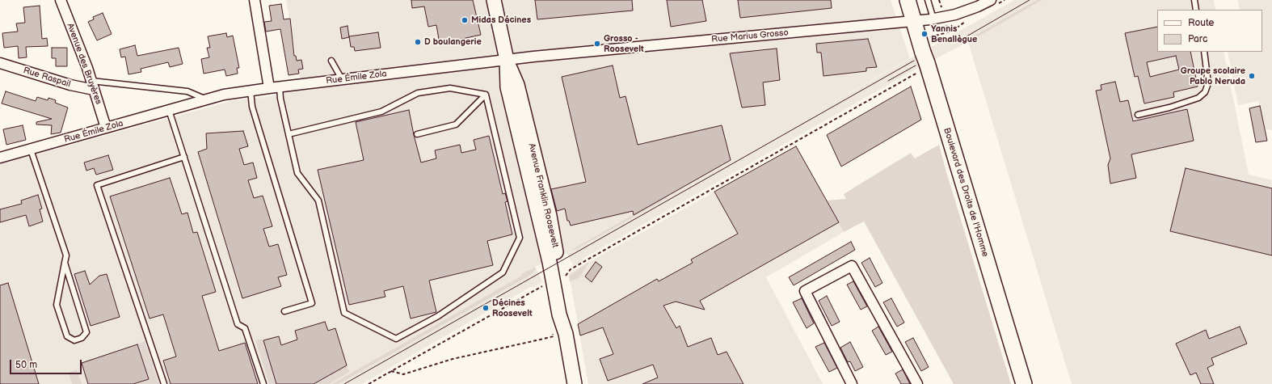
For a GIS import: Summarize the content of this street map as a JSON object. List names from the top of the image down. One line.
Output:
{"streets":{"main road":["Boulevard des Droits de l'Homme"],"street":["Rue Marius Grosso","Avenue des Bruyères","Rue Raspail","Rue Émile Zola","Avenue Franklin Roosevelt"]},"crossings":[["Rue Marius Grosso","Rue Émile Zola"],["Rue Marius Grosso","Boulevard des Droits de l'Homme"],["Rue Marius Grosso","Avenue Franklin Roosevelt"],["Avenue des Bruyères","Rue Raspail"],["Avenue des Bruyères","Rue Émile Zola"],["Rue Émile Zola","Avenue Franklin Roosevelt"]],"places":["Midas Décines","Yannis Benallègue","D boulangerie","Grosso - Roosevelt","Groupe scolaire Pablo Neruda","Décines Roosevelt"],"legend":["Route","Parc"],"scale_bar":"50 m"}
